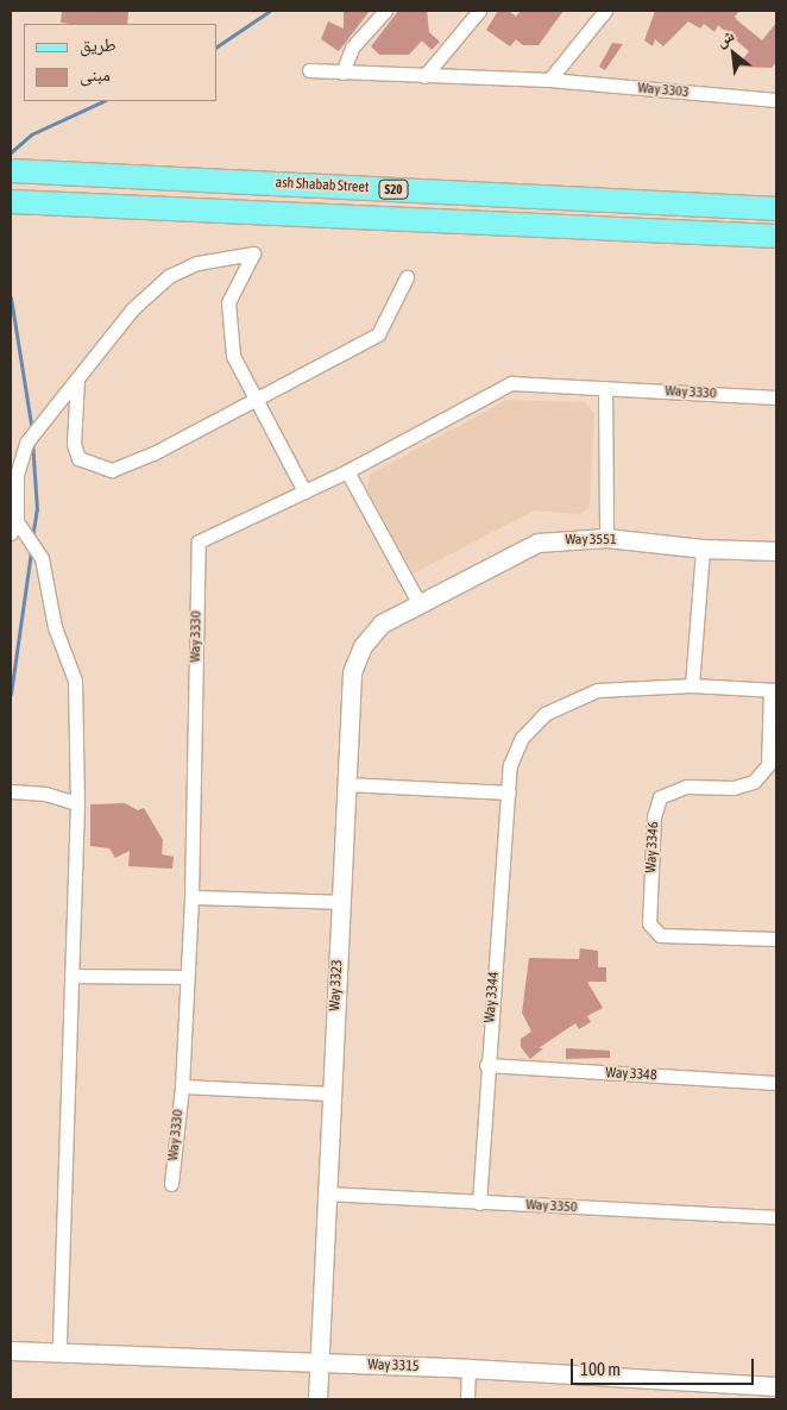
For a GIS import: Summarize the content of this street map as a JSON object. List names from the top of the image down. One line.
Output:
{"streets":{"main road":["ash Shabab Street","S20"],"street":["Way 3303","Way 3330","Way 3551","Way 3346","Way 3323","Way 3344","Way 3348","Way 3350","Way 3315"]},"crossings":[["Way 3551","Way 3323"],["Way 3346","Way 3344"],["Way 3323","Way 3350"],["Way 3323","Way 3315"],["Way 3344","Way 3348"],["Way 3344","Way 3350"]],"legend":["طريق","مبنى"],"scale_bar":"100 m","north":"top left"}
